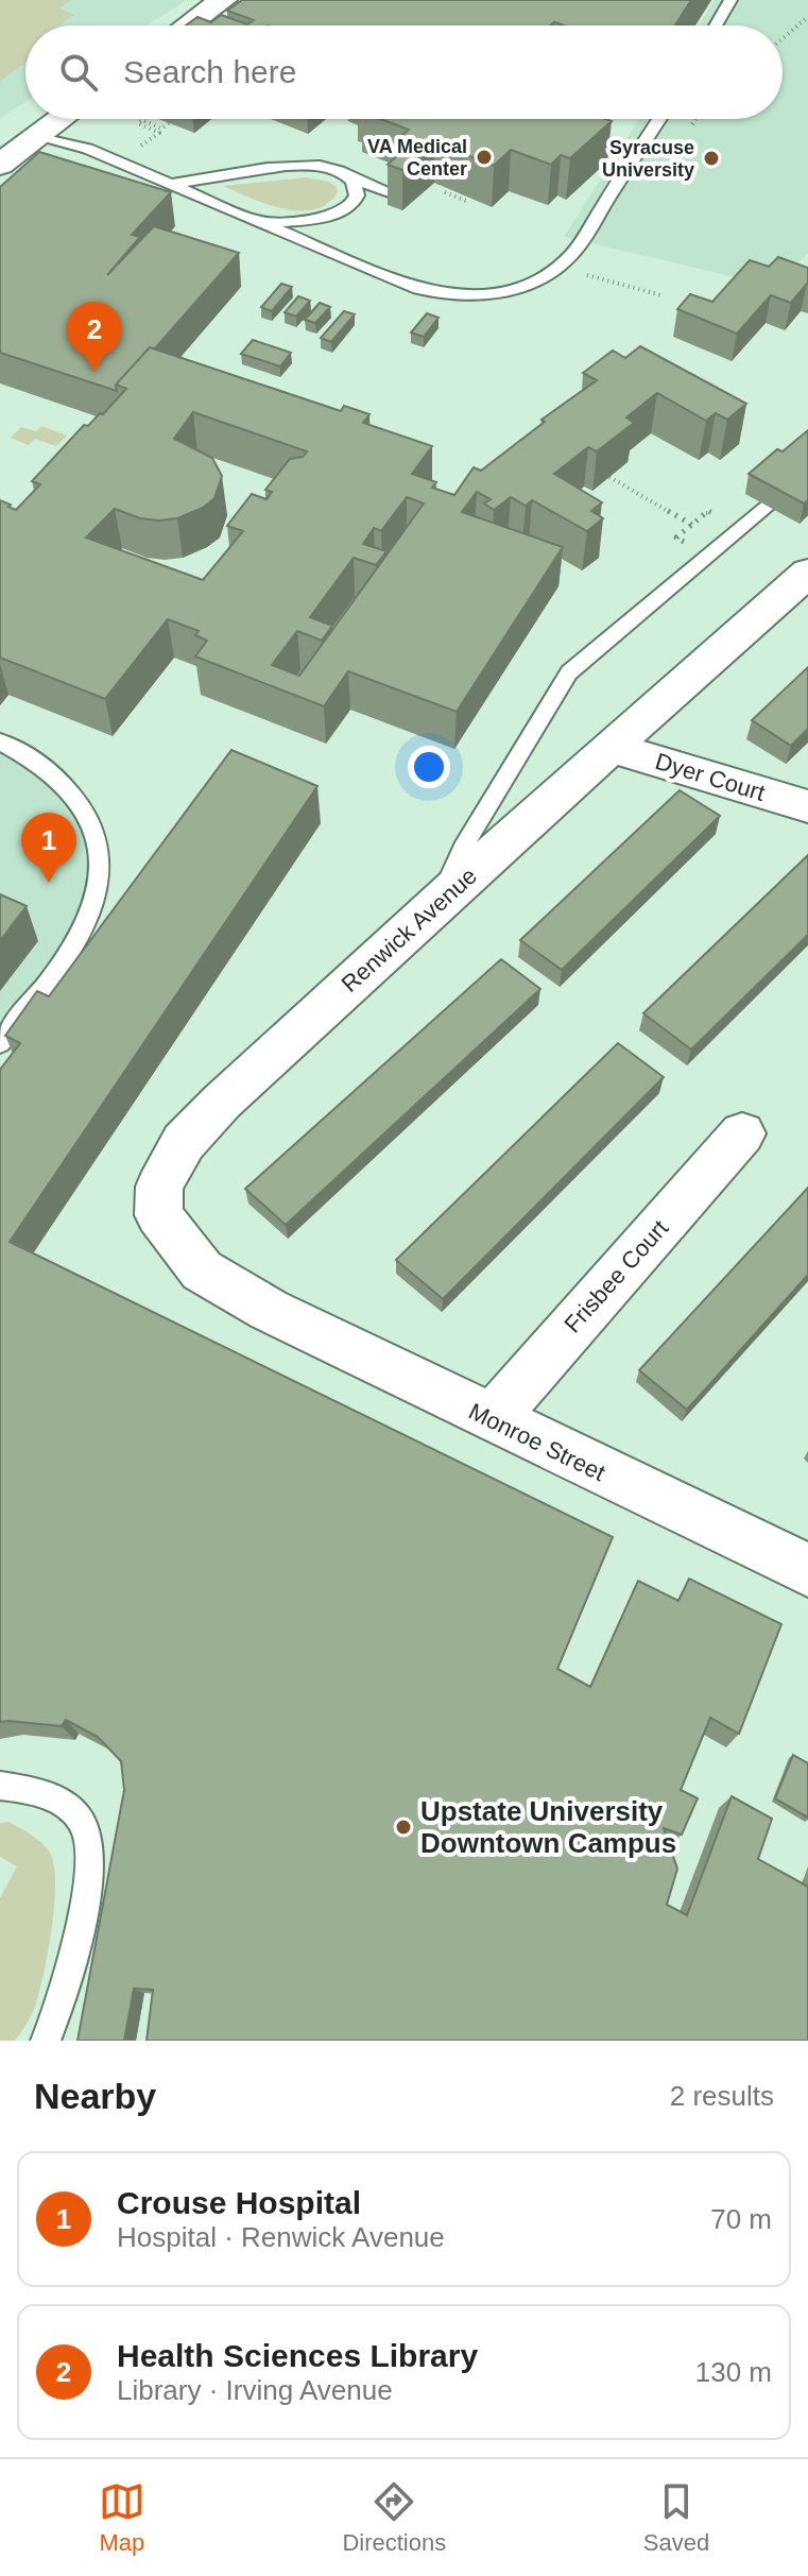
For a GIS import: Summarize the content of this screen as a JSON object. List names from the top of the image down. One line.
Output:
{"streets":{"street":["Dyer Court","Renwick Avenue","Frisbee Court","Monroe Street"]},"crossings":[["Dyer Court","Renwick Avenue"],["Renwick Avenue","Monroe Street"],["Frisbee Court","Monroe Street"]],"places":["VA Medical Center","Syracuse University","Upstate University Downtown Campus"],"page":{"search":"Search here","pins":["2","1"],"heading":["Nearby","2 results"],"list":[{"mark":"1","name":"Crouse Hospital","note":"Hospital · Renwick Avenue","value":"70 m"},{"mark":"2","name":"Health Sciences Library","note":"Library · Irving Avenue","value":"130 m"}],"nav":["Map","Directions","Saved"]}}
